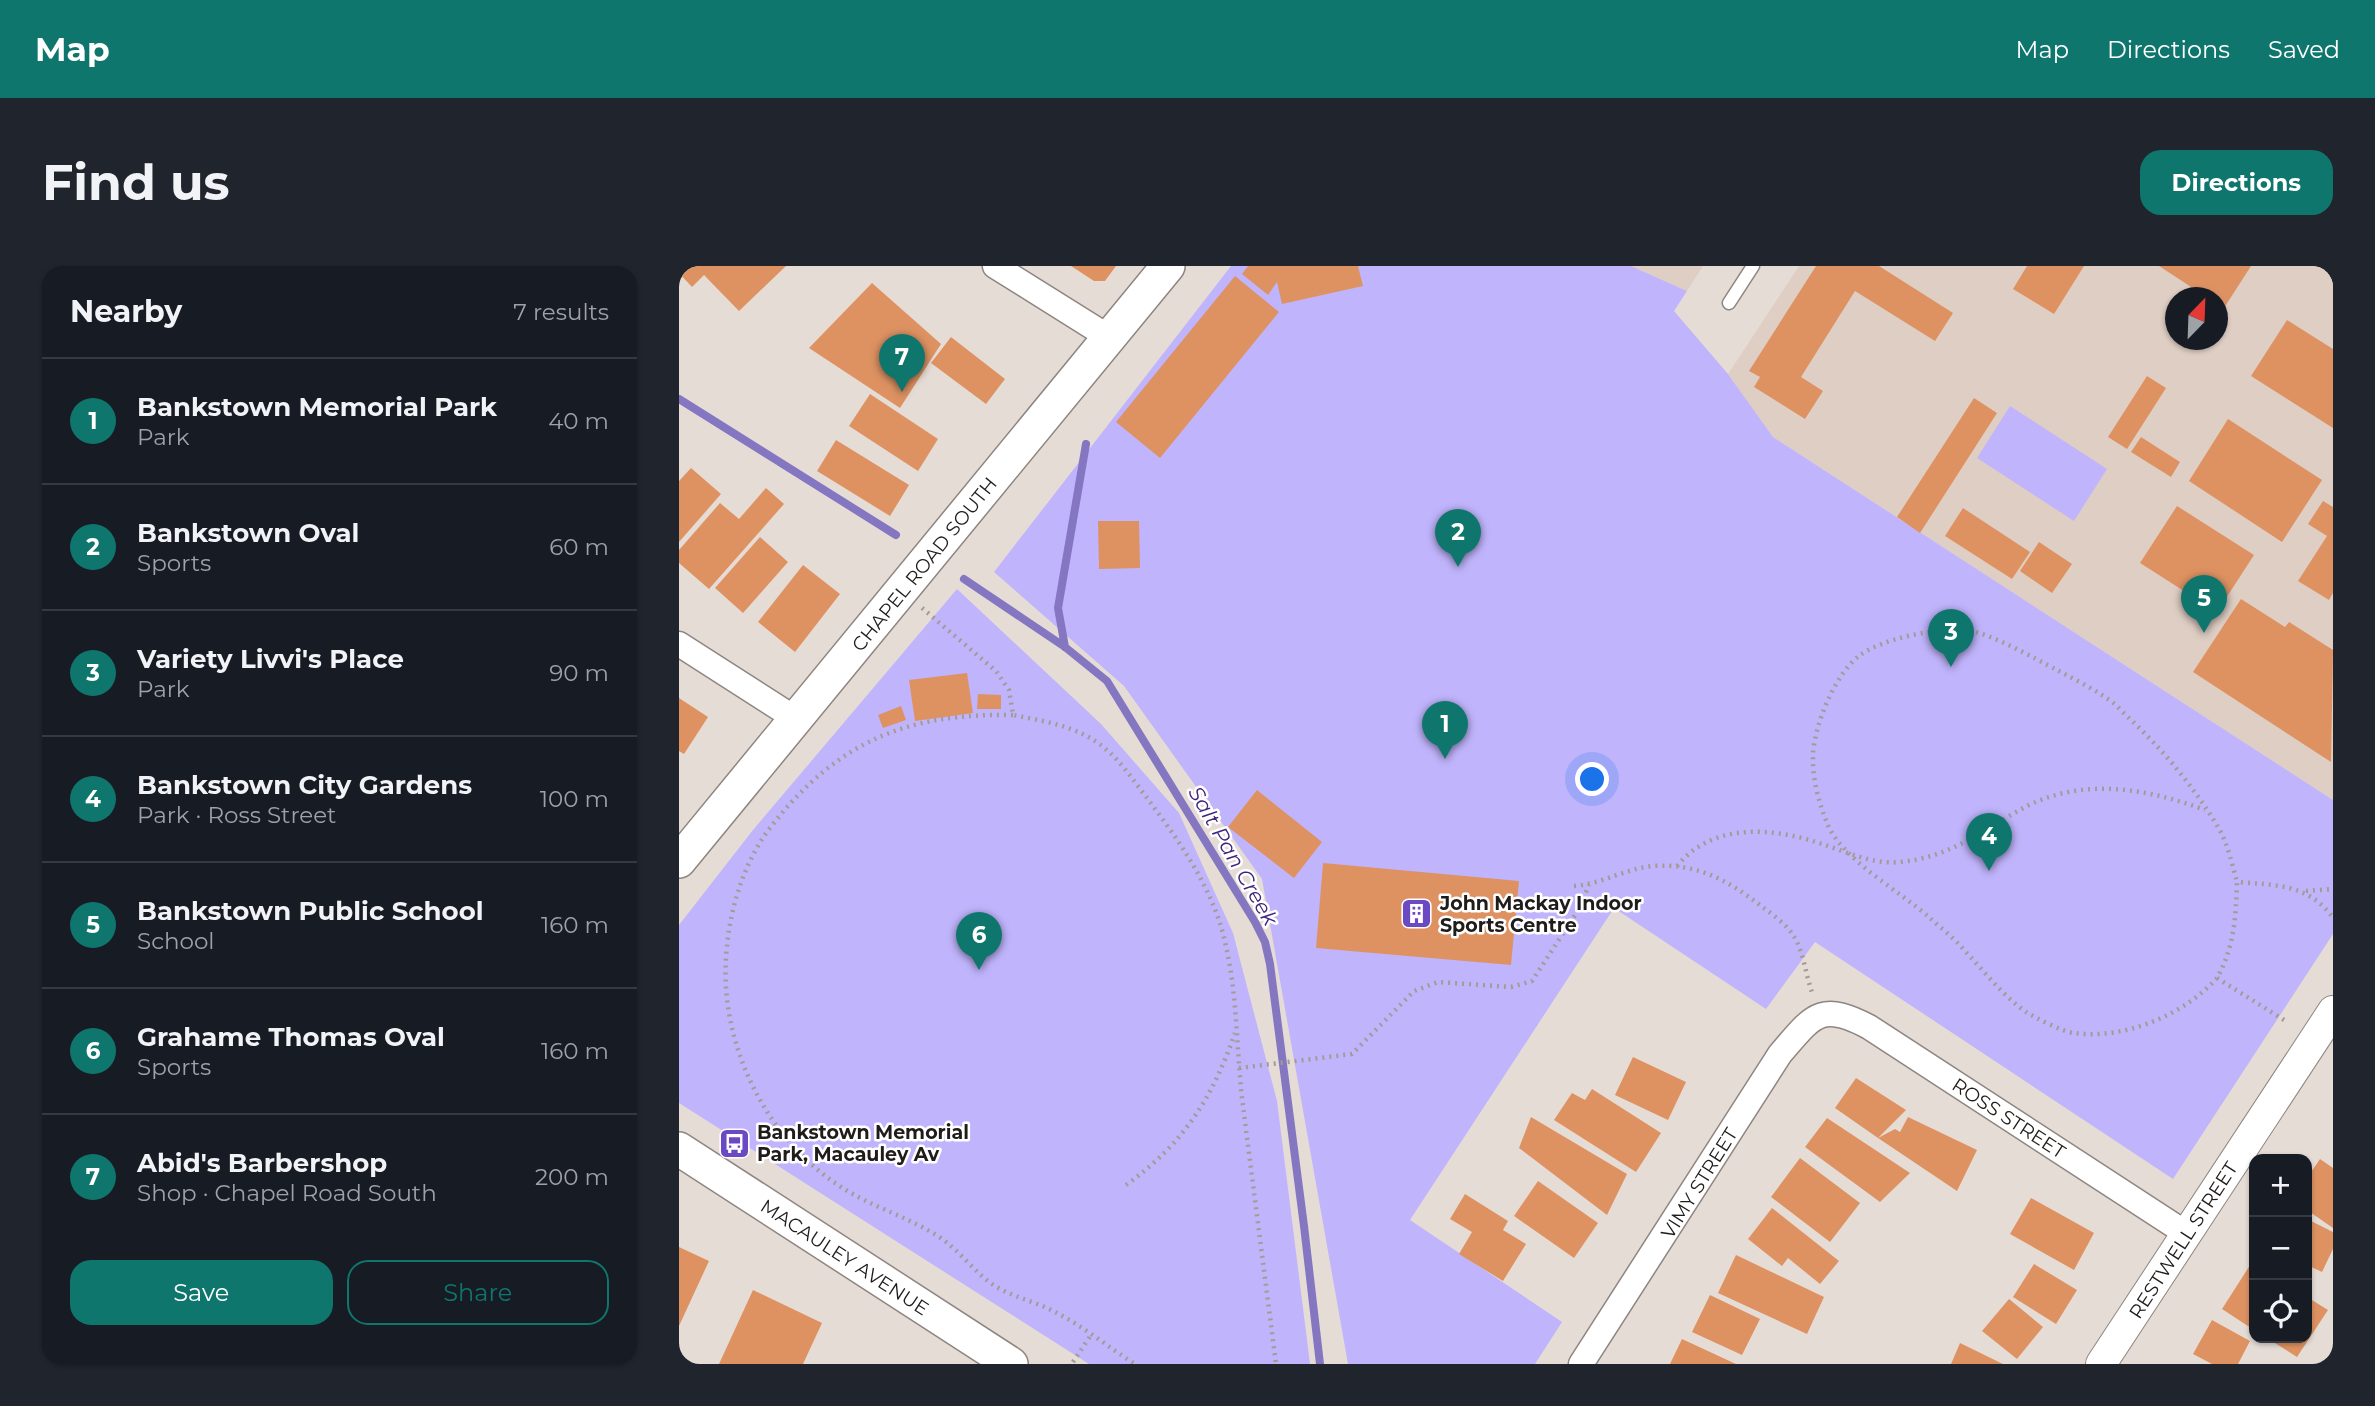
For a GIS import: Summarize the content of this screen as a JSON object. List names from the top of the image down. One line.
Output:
{"streets":{"main road":["CHAPEL ROAD SOUTH","MACAULEY AVENUE"],"street":["ROSS STREET","VIMY STREET","RESTWELL STREET"]},"crossings":[["ROSS STREET","VIMY STREET"],["ROSS STREET","RESTWELL STREET"]],"water":["Salt Pan Creek"],"places":{"building":["John Mackay Indoor Sports Centre"],"bus stop":["Bankstown Memorial Park, Macauley Av"]},"north":"top right","page":{"header":"Map","nav":["Map","Directions","Saved"],"buttons":["Directions",["Save","Share"]],"title":"Find us","heading":["Nearby","7 results"],"pins":["7","2","5","3","1","4","6"],"list":[{"mark":"1","name":"Bankstown Memorial Park","note":"Park","value":"40 m"},{"mark":"2","name":"Bankstown Oval","note":"Sports","value":"60 m"},{"mark":"3","name":"Variety Livvi's Place","note":"Park","value":"90 m"},{"mark":"4","name":"Bankstown City Gardens","note":"Park · Ross Street","value":"100 m"},{"mark":"5","name":"Bankstown Public School","note":"School","value":"160 m"},{"mark":"6","name":"Grahame Thomas Oval","note":"Sports","value":"160 m"},{"mark":"7","name":"Abid's Barbershop","note":"Shop · Chapel Road South","value":"200 m"}],"map_buttons":["+","−"]}}
